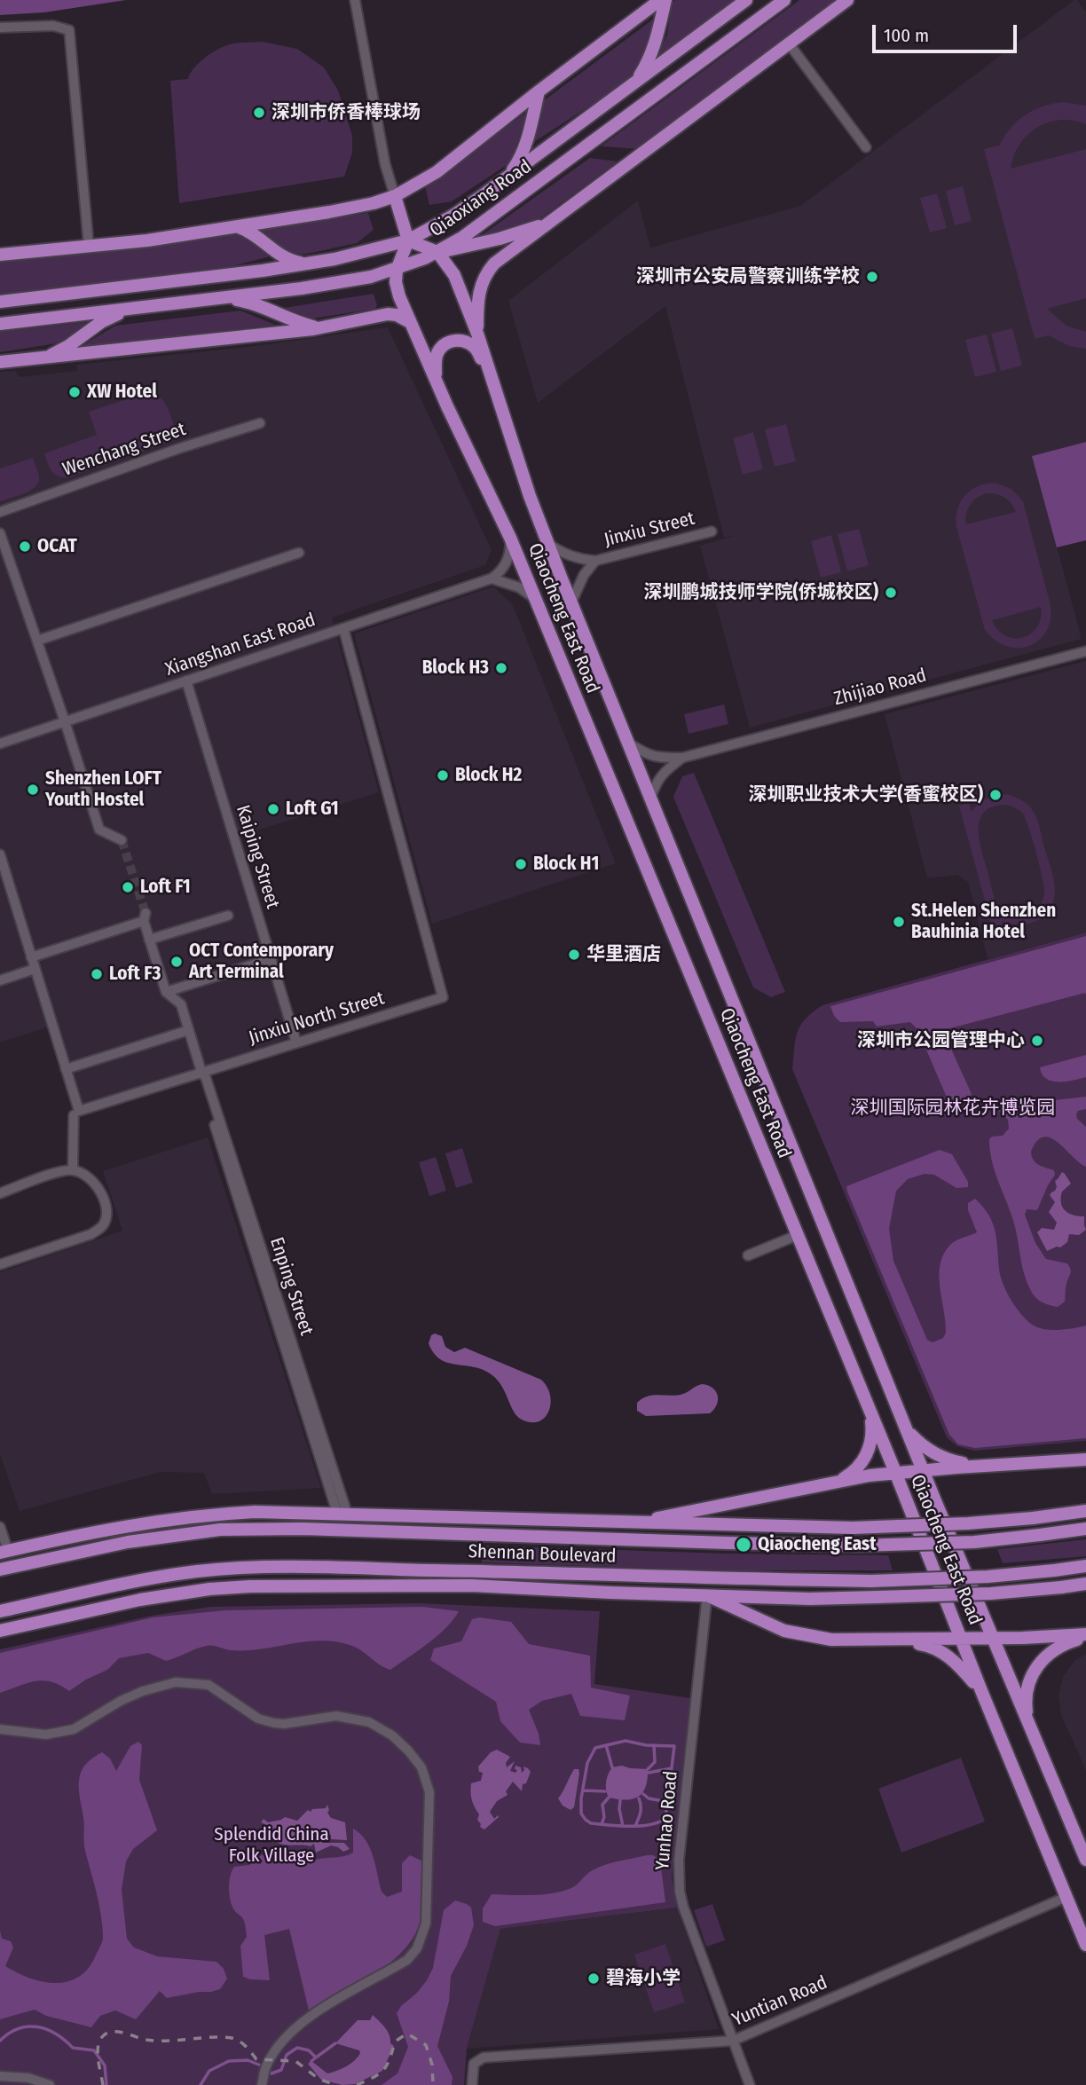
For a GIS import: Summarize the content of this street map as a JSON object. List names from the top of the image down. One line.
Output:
{"streets":{"main road":["Qiaoxiang Road","Qiaocheng East Road","Shennan Boulevard"],"street":["Wenchang Street","Jinxiu Street","Xiangshan East Road","Zhijiao Road","Kaiping Street","Jinxiu North Street","Enping Street","Yunhao Road","Yuntian Road"]},"crossings":[["Qiaoxiang Road","Qiaocheng East Road"],["Jinxiu Street","Qiaocheng East Road"],["Qiaocheng East Road","Zhijiao Road"],["Qiaocheng East Road","Yuntian Road"],["Xiangshan East Road","Kaiping Street"],["Xiangshan East Road","Jinxiu North Street"],["Kaiping Street","Jinxiu North Street"],["Jinxiu North Street","Enping Street"],["Yunhao Road","Yuntian Road"]],"parks":["深圳国际园林花卉博览园","Splendid China Folk Village"],"places":["深圳市侨香棒球场","深圳市公安局警察训练学校","XW Hotel","OCAT","深圳鹏城技师学院(侨城校区)","Block H3","Block H2","Shenzhen LOFT Youth Hostel","深圳职业技术大学(香蜜校区)","Loft G1","Block H1","Loft F1","St.Helen Shenzhen Bauhinia Hotel","华里酒店","OCT Contemporary Art Terminal","Loft F3","深圳市公园管理中心","Qiaocheng East","碧海小学"],"scale_bar":"100 m"}
